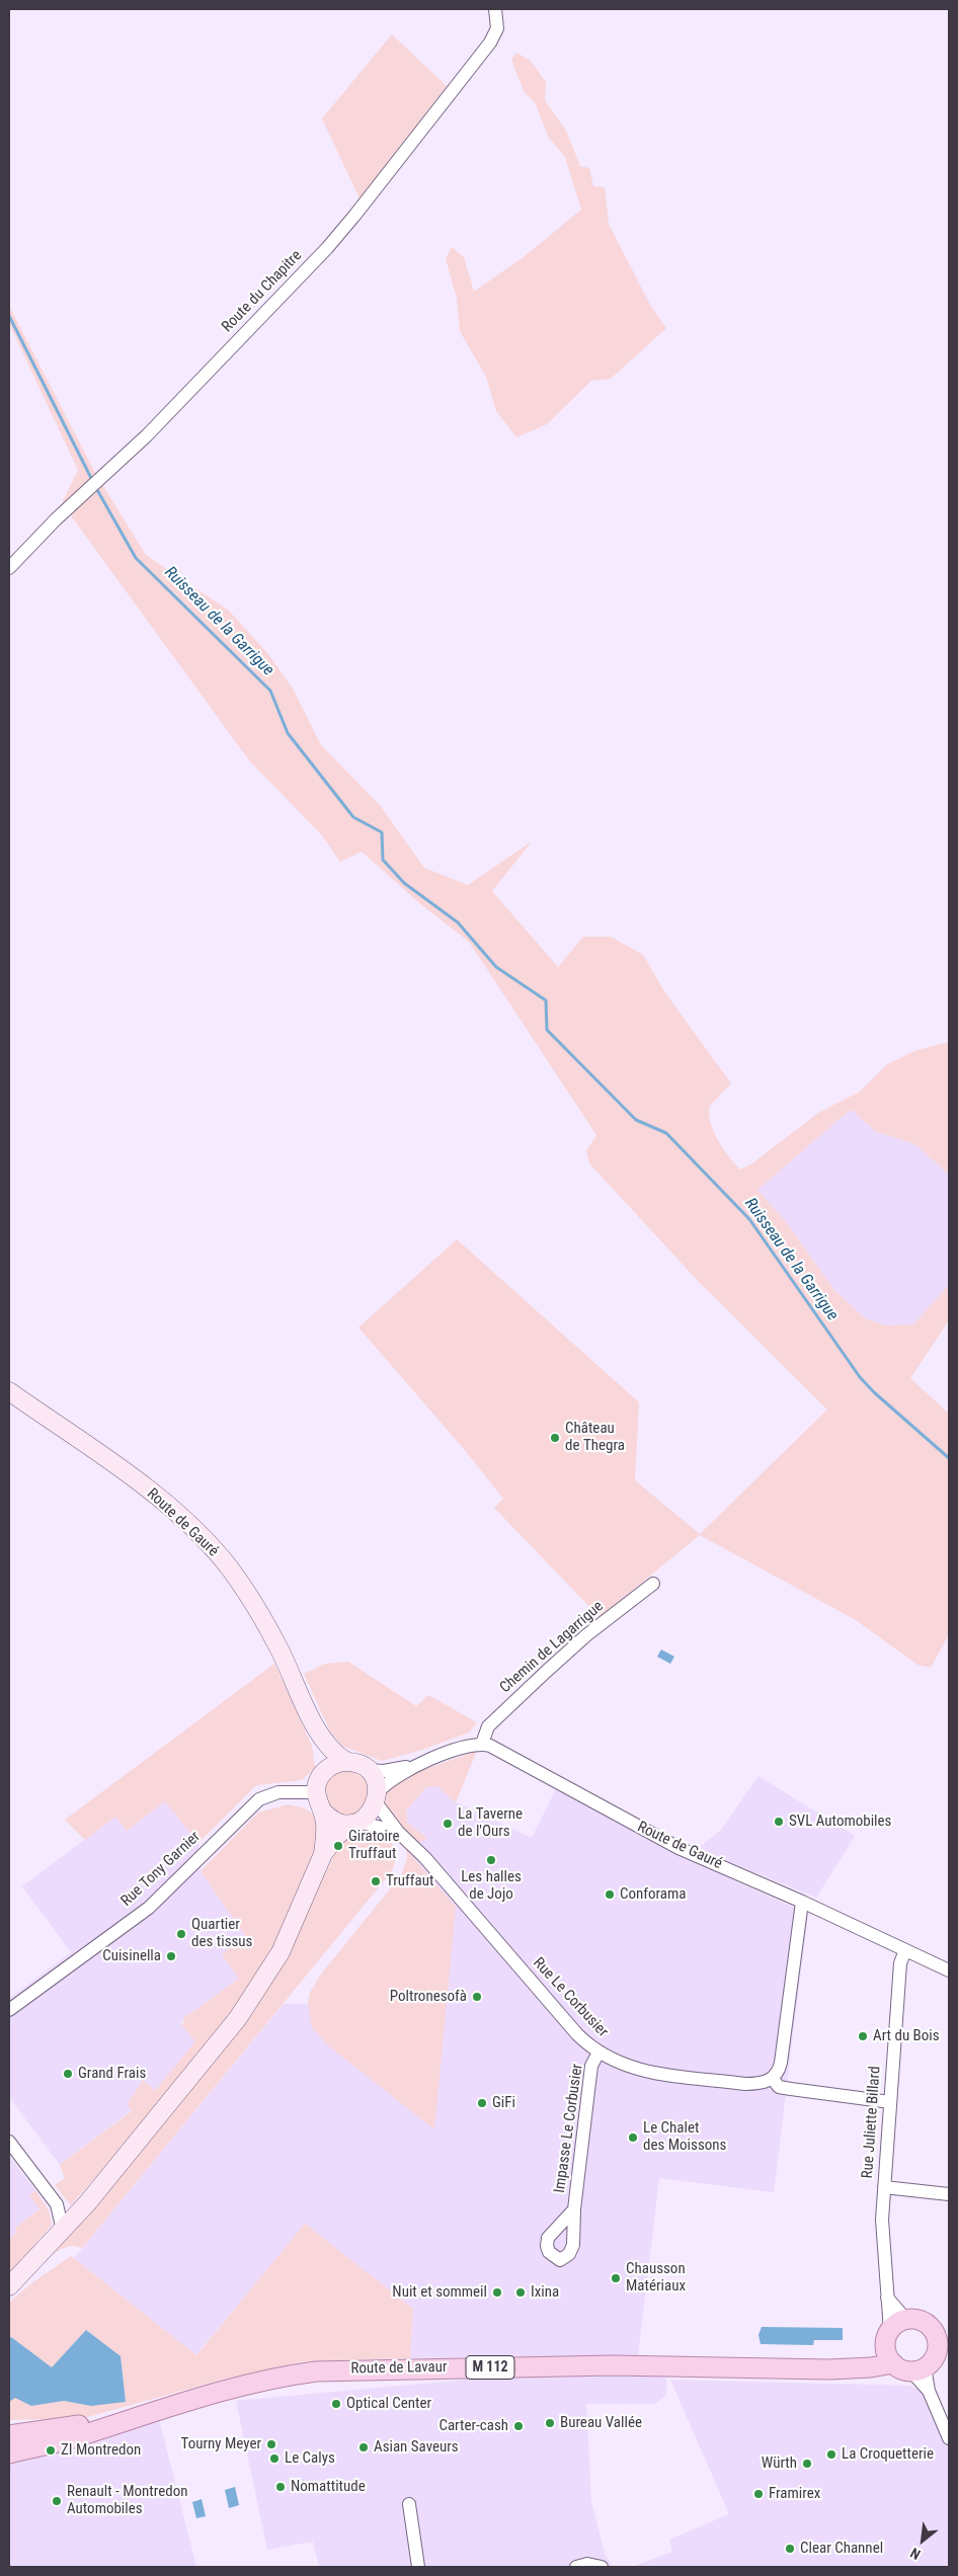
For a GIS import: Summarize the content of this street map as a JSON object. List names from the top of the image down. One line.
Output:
{"streets":{"main road":["M 112","Route de Lavaur"],"street":["Route du Chapitre","Route de Gauré","Chemin de Lagarrigue","Rue Tony Garnier","Rue Le Corbusier","Rue Juliette Billard","Impasse Le Corbusier"]},"crossings":[["Route de Gauré","Chemin de Lagarrigue"],["Route de Gauré","Rue Tony Garnier"],["Route de Gauré","Rue Le Corbusier"],["Route de Gauré","Rue Juliette Billard"],["Rue Tony Garnier","Rue Le Corbusier"],["Rue Le Corbusier","Impasse Le Corbusier"],["Rue Juliette Billard","Route de Lavaur"]],"water":["Ruisseau de la Garrigue"],"places":["Château de Thegra","SVL Automobiles","La Taverne de l'Ours","Giratoire Truffaut","Les halles de Jojo","Truffaut","Conforama","Quartier des tissus","Cuisinella","Poltronesofà","Art du Bois","Grand Frais","GiFi","Le Chalet des Moissons","Chausson Matériaux","Nuit et sommeil","Ixina","Optical Center","Bureau Vallée","Carter-cash","Tourny Meyer","Asian Saveurs","ZI Montredon","La Croquetterie","Le Calys","Würth","Nomattitude","Framirex","Renault - Montredon Automobiles","Clear Channel"],"north":"bottom left"}
